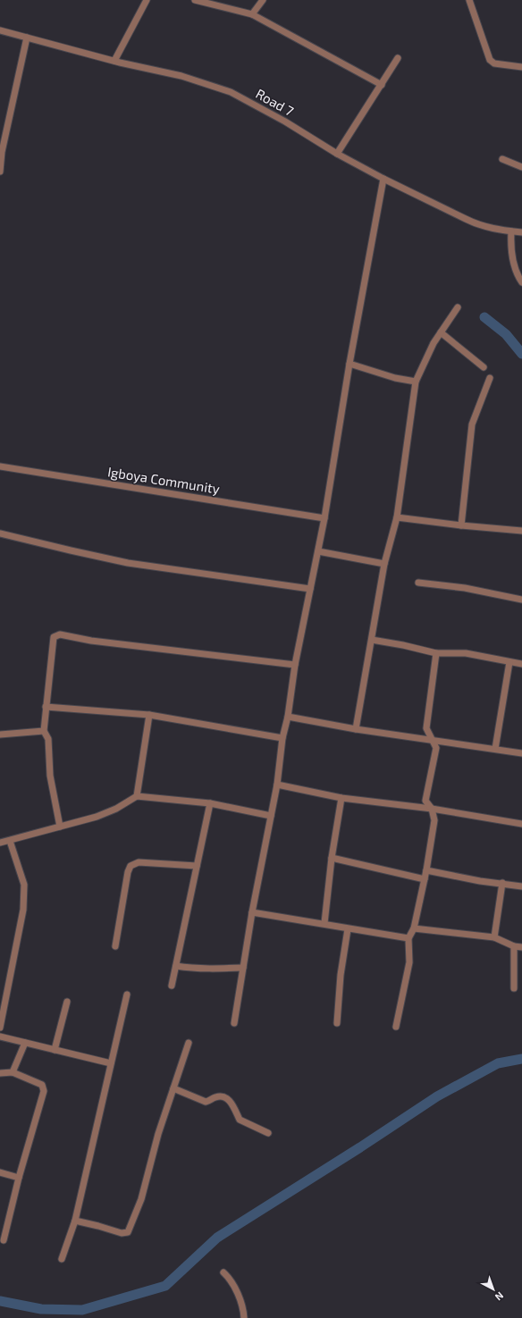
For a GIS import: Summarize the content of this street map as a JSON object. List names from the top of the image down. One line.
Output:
{"streets":{"street":["Road 7","Igboya Community"]},"north":"bottom right"}
